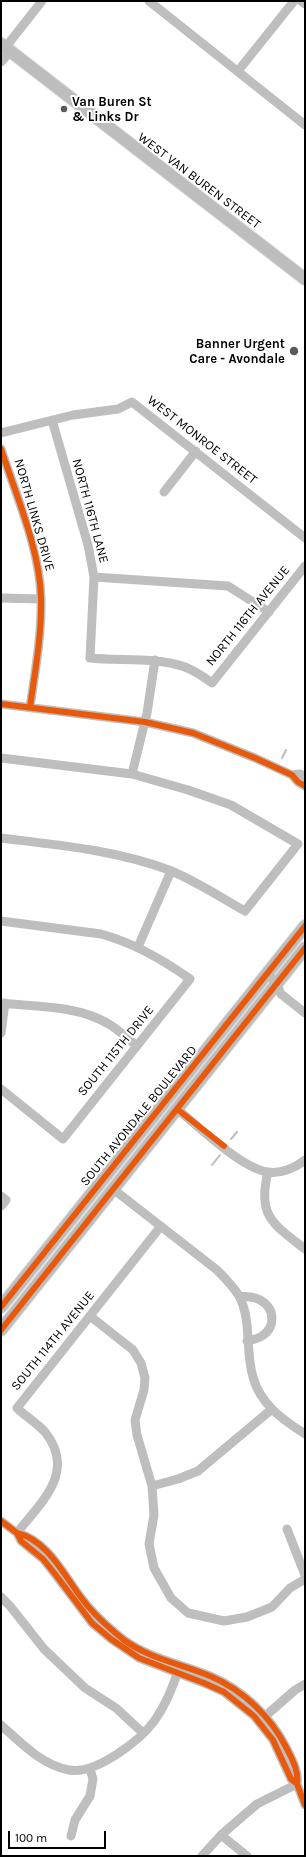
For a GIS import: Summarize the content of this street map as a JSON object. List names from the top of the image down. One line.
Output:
{"streets":{"main road":["WEST VAN BUREN STREET","SOUTH AVONDALE BOULEVARD"],"street":["WEST MONROE STREET","NORTH 116TH LANE","NORTH LINKS DRIVE","NORTH 116TH AVENUE","SOUTH 115TH DRIVE","SOUTH 114TH AVENUE"]},"crossings":[["WEST MONROE STREET","NORTH 116TH LANE"],["NORTH 116TH LANE","NORTH 116TH AVENUE"]],"places":["Van Buren St & Links Dr","Banner Urgent Care - Avondale"],"scale_bar":"100 m"}
